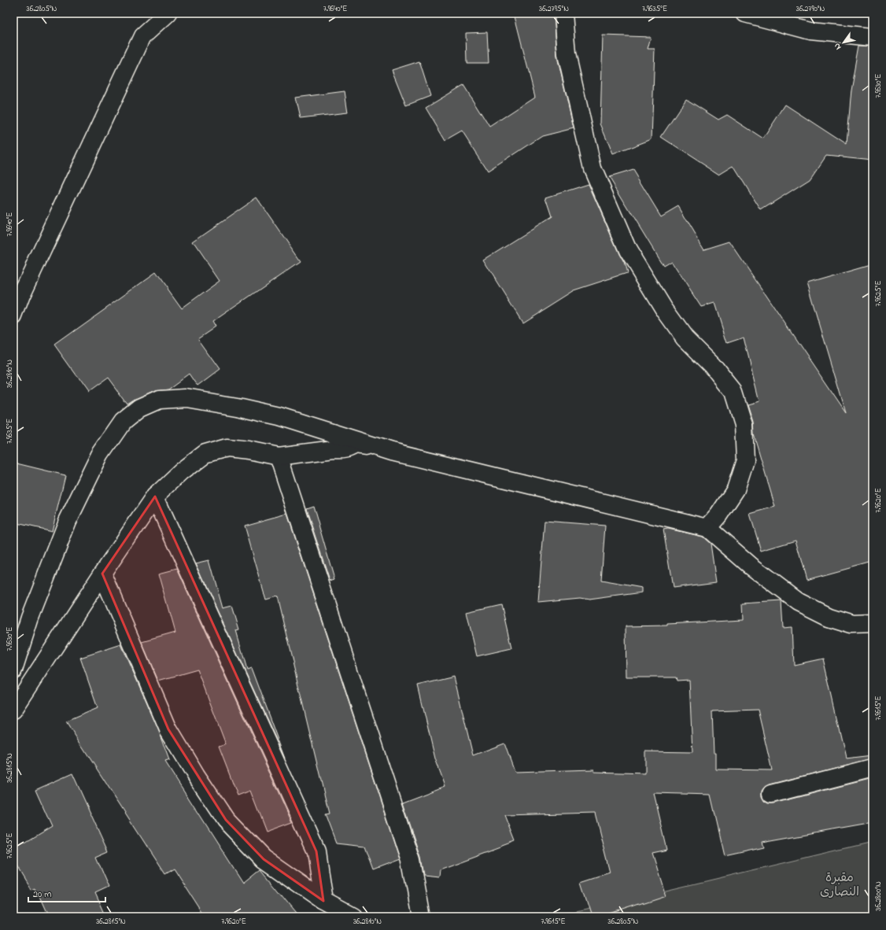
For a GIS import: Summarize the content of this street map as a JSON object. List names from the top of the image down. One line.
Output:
{"parks":["مقبرة النصارى"],"scale_bar":"20 m","north":"bottom left","coordinates":["36.2805°N","7.9640°E","36.2795°N","7.9635°E","36.2790°N","7.9630°E","7.9625°E","36.2810°N","7.9620°E","7.9615°E","36.2815°N","36.2800°N"]}
